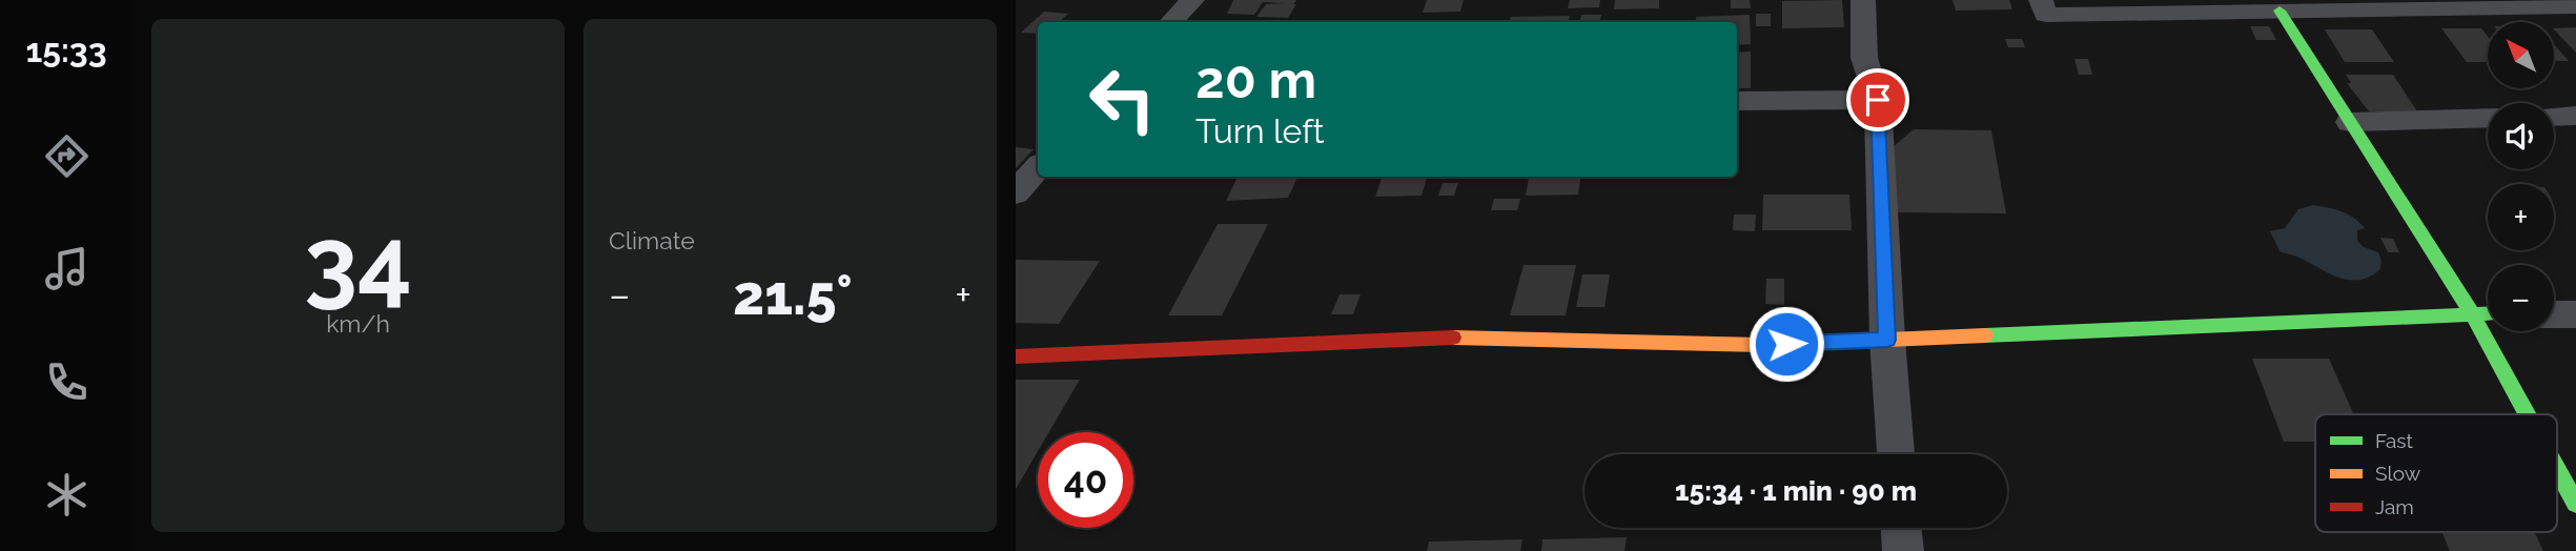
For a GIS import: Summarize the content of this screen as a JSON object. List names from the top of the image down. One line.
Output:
{"legend":["Fast","Slow","Jam"],"north":"top left","page":{"tabs":"15:33","tile":[["34","km/h"],"Climate"],"map_buttons":["+","−"],"turn":["20 m","Turn left"],"heat":["−","21.5°","+"],"limit":"40","trip":"15:34 · 1 min · 90 m"}}
